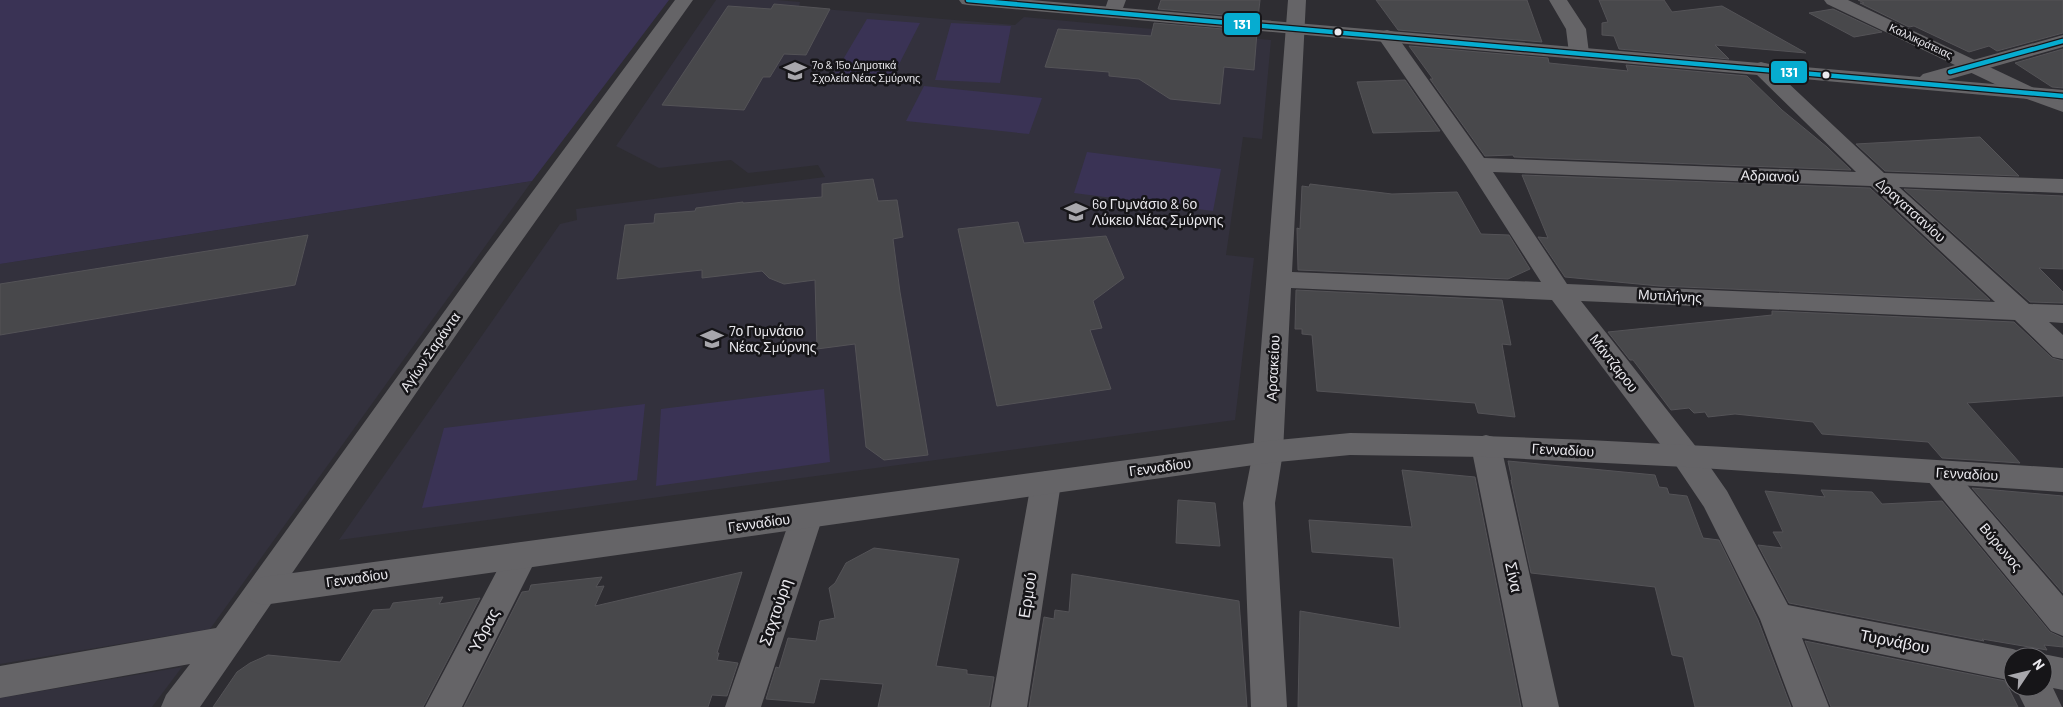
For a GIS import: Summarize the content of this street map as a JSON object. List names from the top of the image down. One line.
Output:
{"streets":{"street":["Καλλικράτειας","Αδριανού","Δραγατσανίου","Μυτιλήνης","Αγίων Σαράντα","Μάντζαρου","Αρσακείου","Γενναδίου","Βύρωνος","Σίνα","Ερμού","Σαχτούρη","Ύδρας","Τυρνάβου"]},"crossings":[["Αδριανού","Δραγατσανίου"],["Αδριανού","Μάντζαρου"],["Δραγατσανίου","Μυτιλήνης"],["Μυτιλήνης","Μάντζαρου"],["Μυτιλήνης","Αρσακείου"],["Αγίων Σαράντα","Γενναδίου"],["Μάντζαρου","Γενναδίου"],["Μάντζαρου","Τυρνάβου"],["Αρσακείου","Γενναδίου"],["Γενναδίου","Βύρωνος"],["Γενναδίου","Σίνα"],["Γενναδίου","Ερμού"],["Γενναδίου","Σαχτούρη"],["Γενναδίου","Ύδρας"]],"places":{"school or university":["7ο & 15ο Δημοτικά Σχολεία Νέας Σμύρνης","6ο Γυμνάσιο & 6ο Λύκειο Νέας Σμύρνης","7ο Γυμνάσιο Νέας Σμύρνης"]},"lines":["transit line 131"],"north":"top right"}
